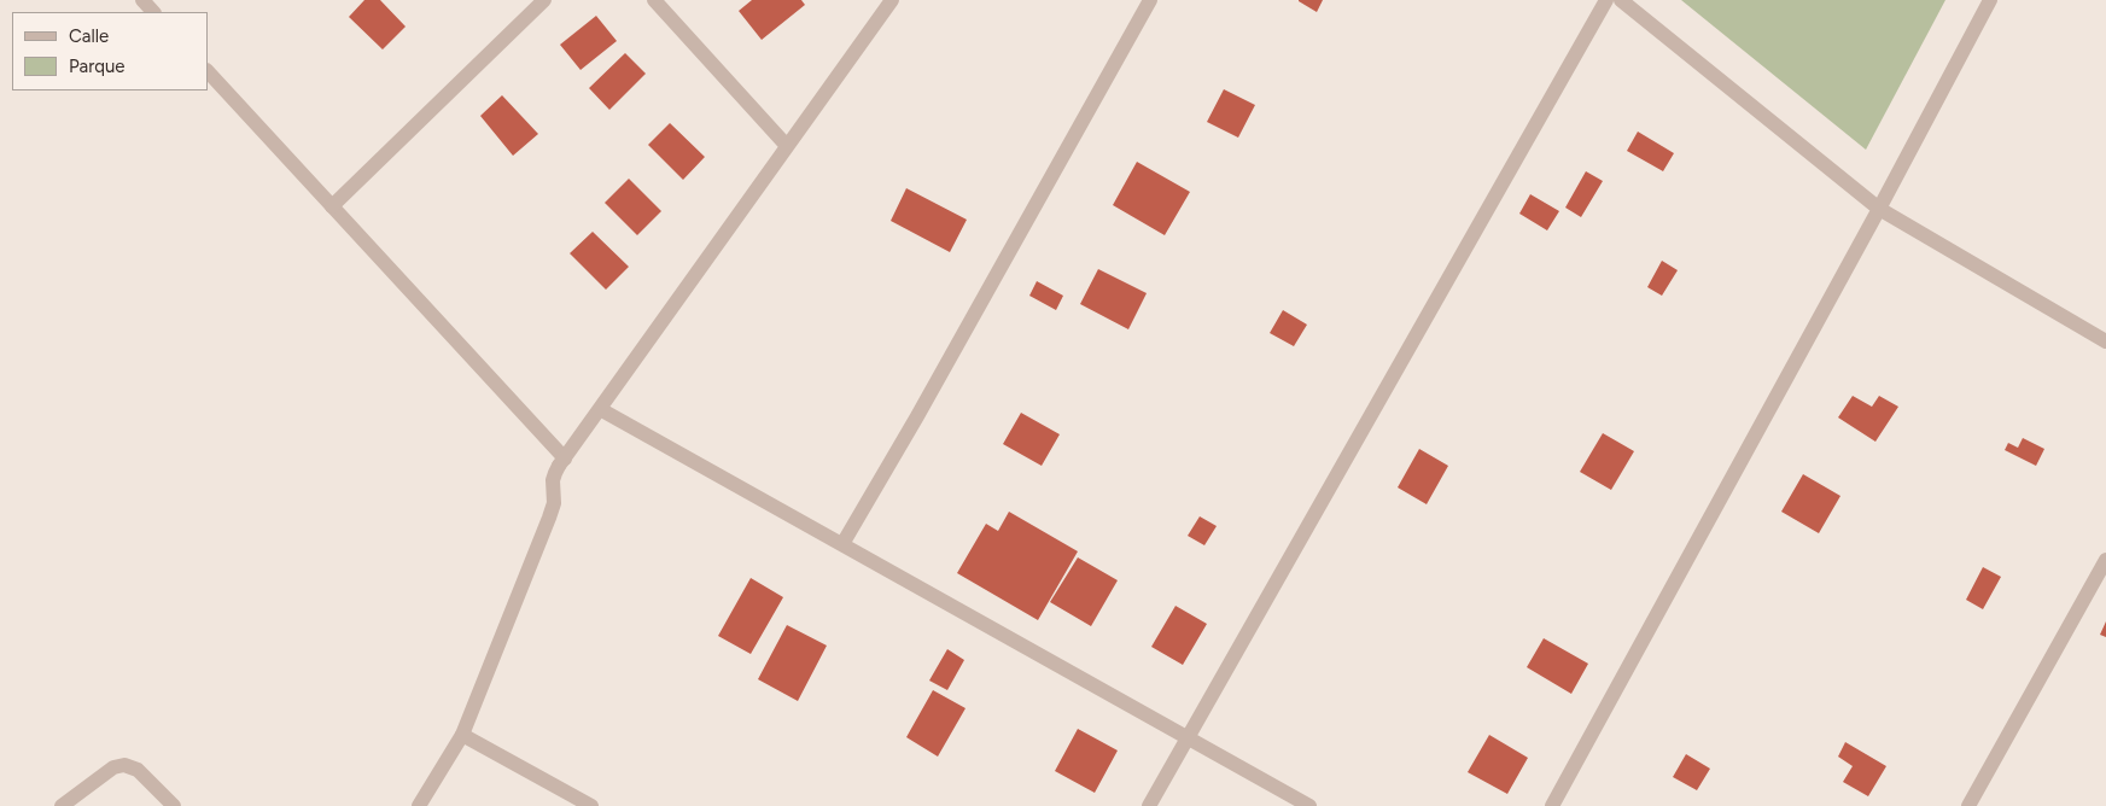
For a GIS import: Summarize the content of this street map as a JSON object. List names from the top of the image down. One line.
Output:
{"legend":["Calle","Parque"]}
